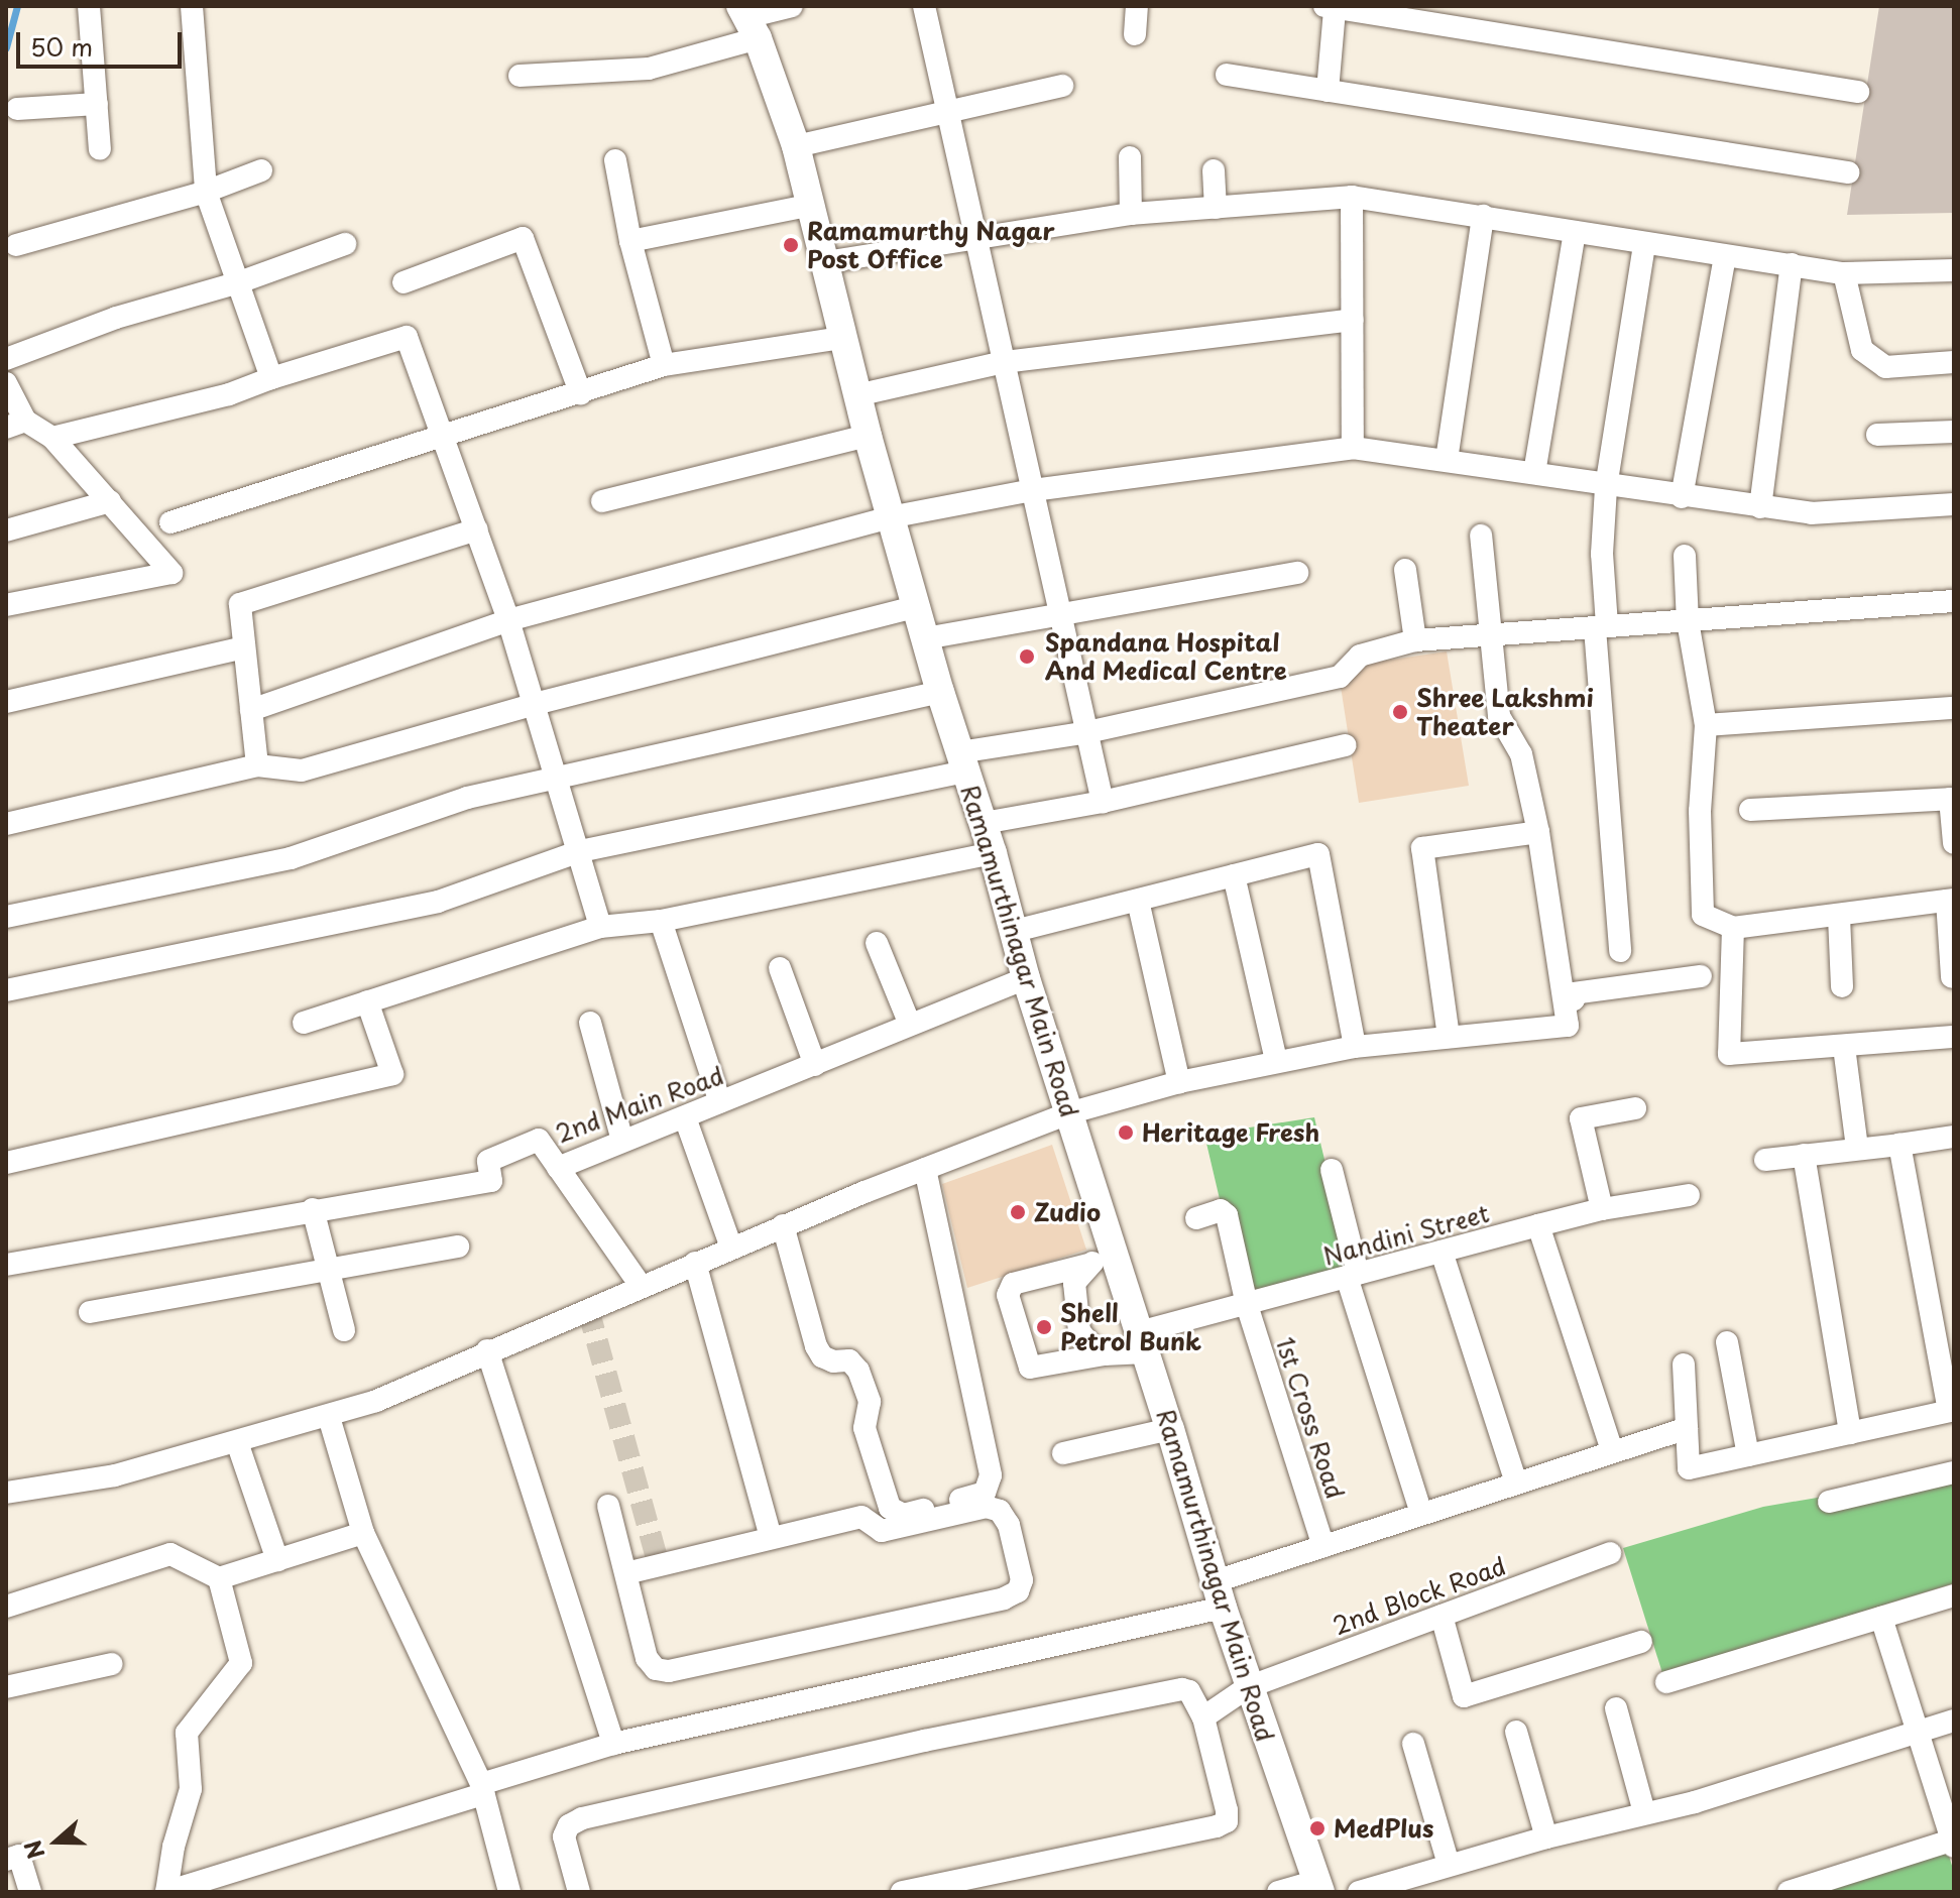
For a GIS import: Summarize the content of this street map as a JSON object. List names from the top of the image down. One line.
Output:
{"streets":{"main road":["Ramamurthinagar Main Road"],"street":["2nd Main Road","Nandini Street","1st Cross Road","2nd Block Road"]},"crossings":[["Ramamurthinagar Main Road","2nd Main Road"],["Ramamurthinagar Main Road","Nandini Street"],["Ramamurthinagar Main Road","2nd Block Road"],["Nandini Street","1st Cross Road"]],"places":["Ramamurthy Nagar Post Office","Spandana Hospital And Medical Centre","Shree Lakshmi Theater","Heritage Fresh","Zudio","Shell Petrol Bunk","MedPlus"],"scale_bar":"50 m","north":"left"}
